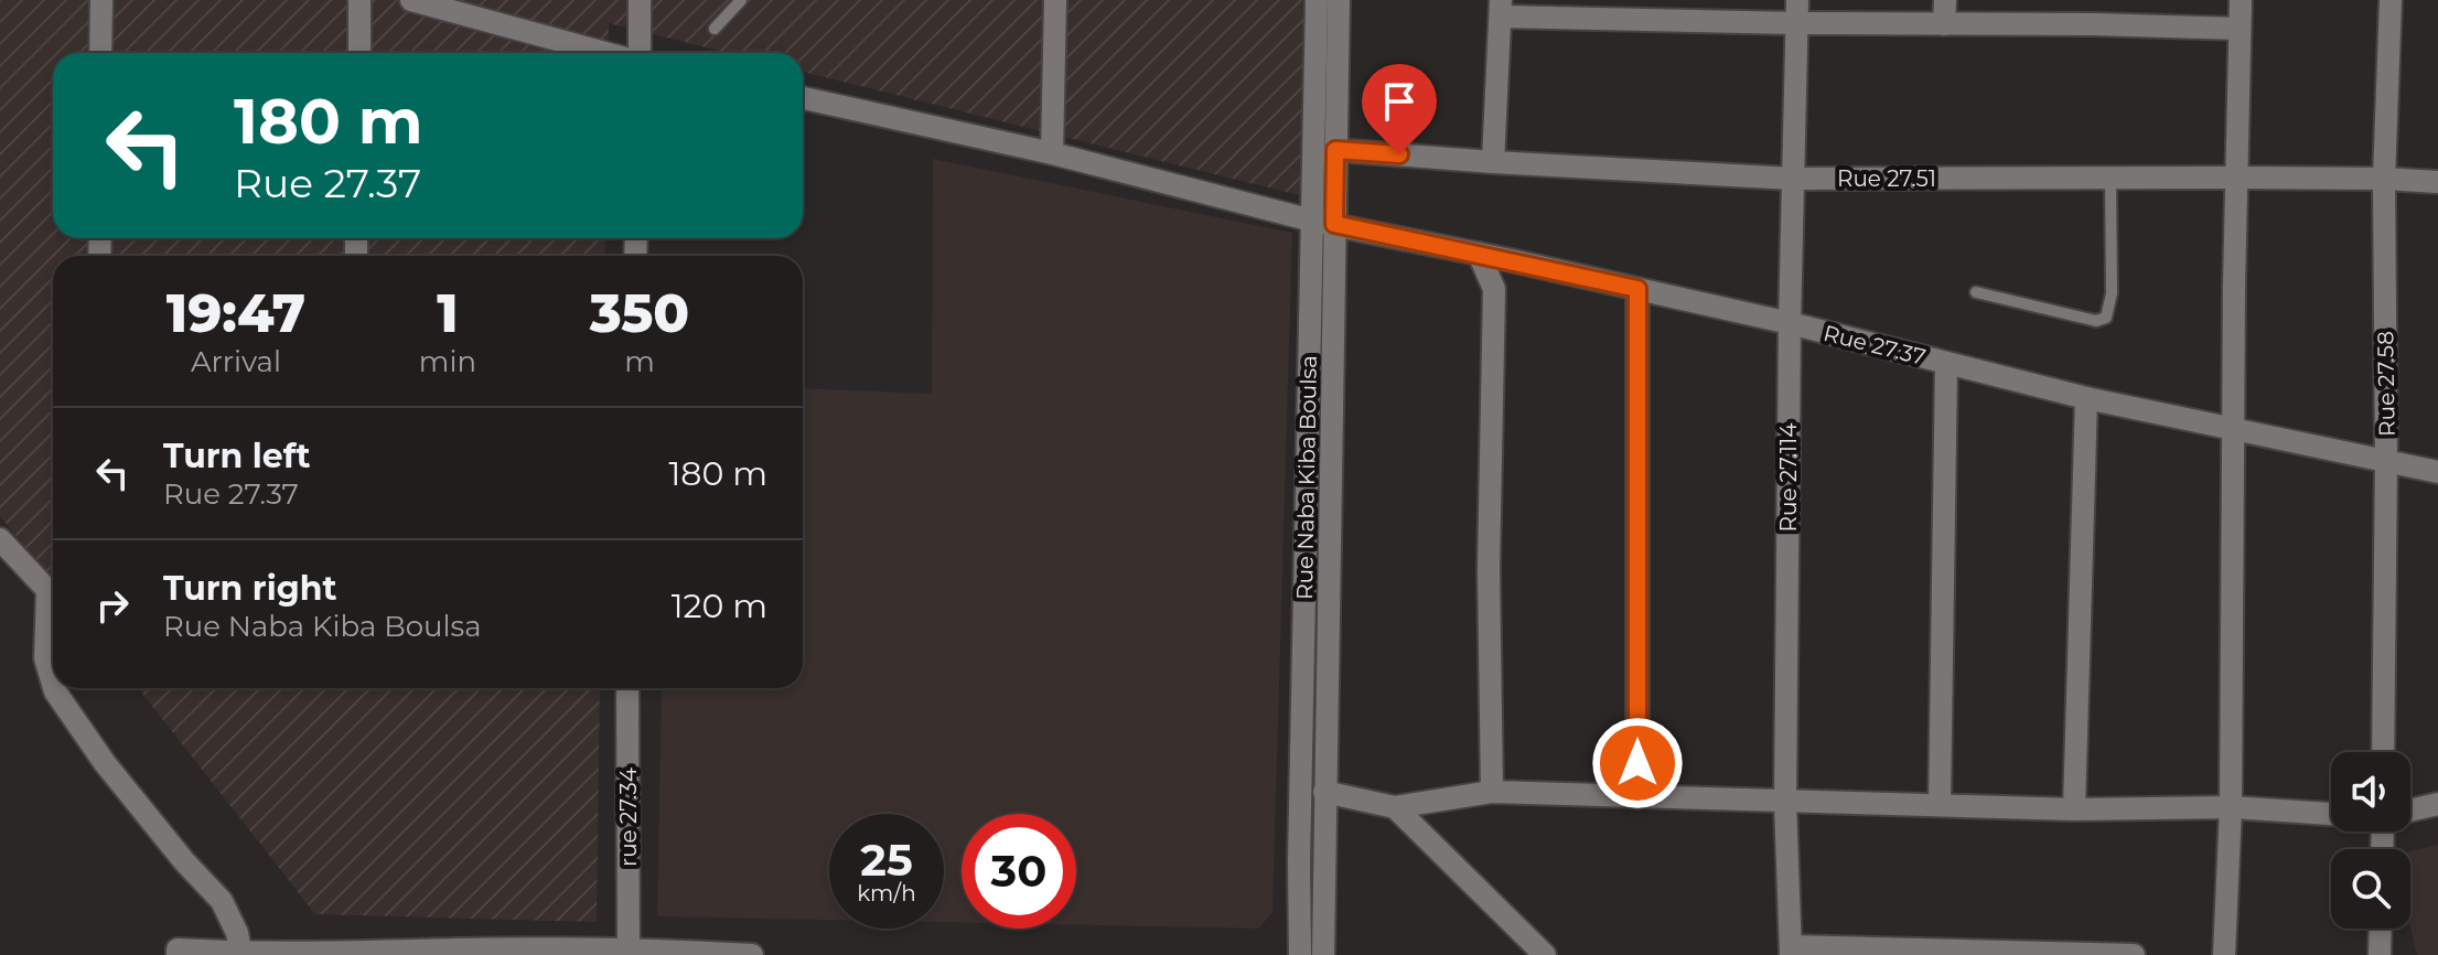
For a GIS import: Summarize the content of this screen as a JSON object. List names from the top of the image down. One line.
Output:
{"streets":{"street":["Rue 27.51","Rue 27.37","Rue 27.58","Rue Naba Kiba Boulsa","Rue 27.114","rue 27.34"]},"crossings":[["Rue 27.51","Rue 27.58"],["Rue 27.51","Rue Naba Kiba Boulsa"],["Rue 27.51","Rue 27.114"],["Rue 27.37","Rue 27.58"],["Rue 27.37","Rue Naba Kiba Boulsa"],["Rue 27.37","Rue 27.114"]],"page":{"turn":["180 m","Rue 27.37"],"eta":["19:47","Arrival","1","min","350","m"],"list":[{"name":"Turn left","note":"Rue 27.37","value":"180 m"},{"name":"Turn right","note":"Rue Naba Kiba Boulsa","value":"120 m"}],"speed":"25 km/h","limit":"30"}}
